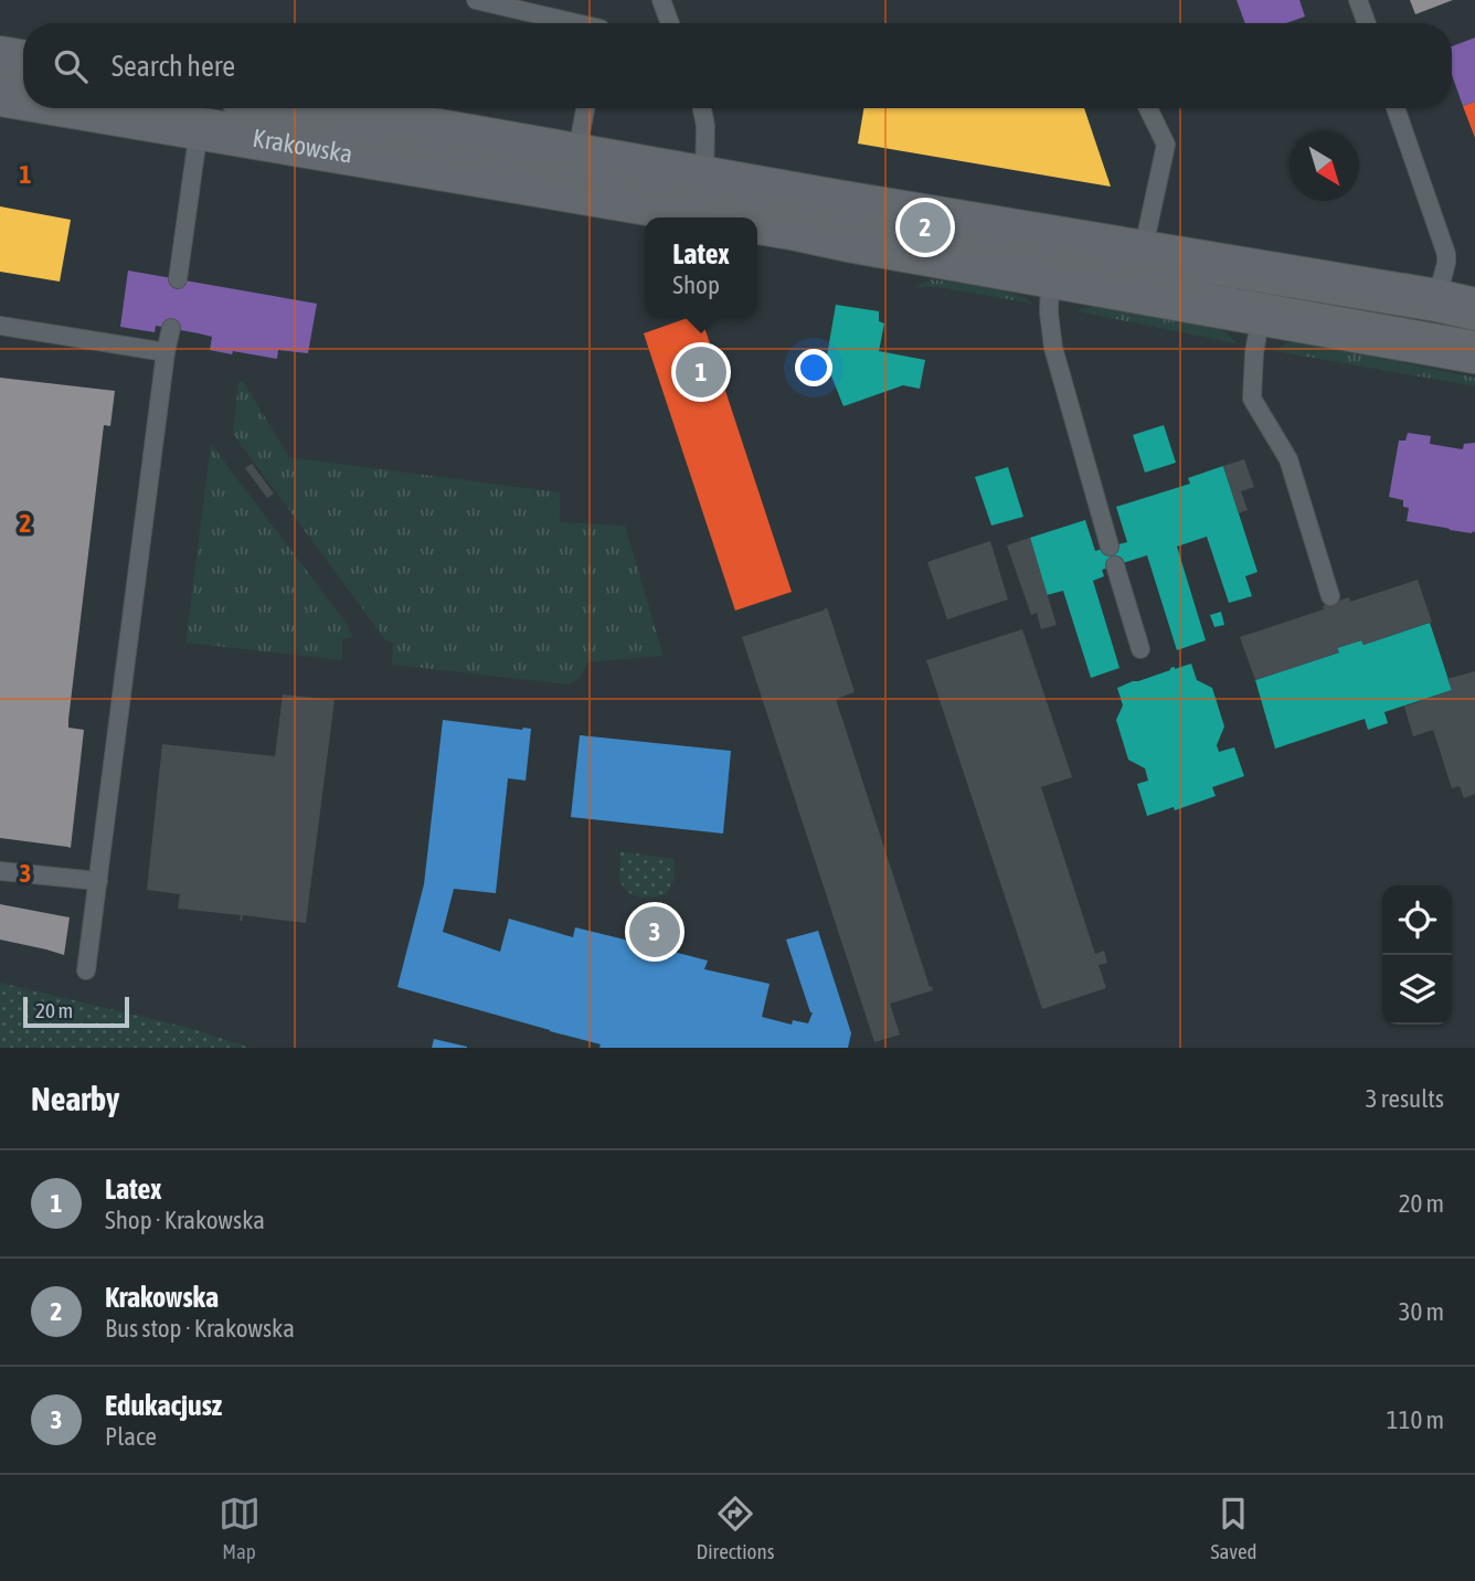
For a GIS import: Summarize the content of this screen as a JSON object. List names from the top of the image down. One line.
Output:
{"streets":{"main road":["Krakowska"]},"scale_bar":"20 m","north":"bottom right","page":{"search":"Search here","pins":["2","1","3"],"popup":["Latex","Shop"],"scale":"20 m","heading":["Nearby","3 results"],"list":[{"mark":"1","name":"Latex","note":"Shop · Krakowska","value":"20 m"},{"mark":"2","name":"Krakowska","note":"Bus stop · Krakowska","value":"30 m"},{"mark":"3","name":"Edukacjusz","note":"Place","value":"110 m"}],"nav":["Map","Directions","Saved"]},"grid":{"rows":["1","2","3"]}}
